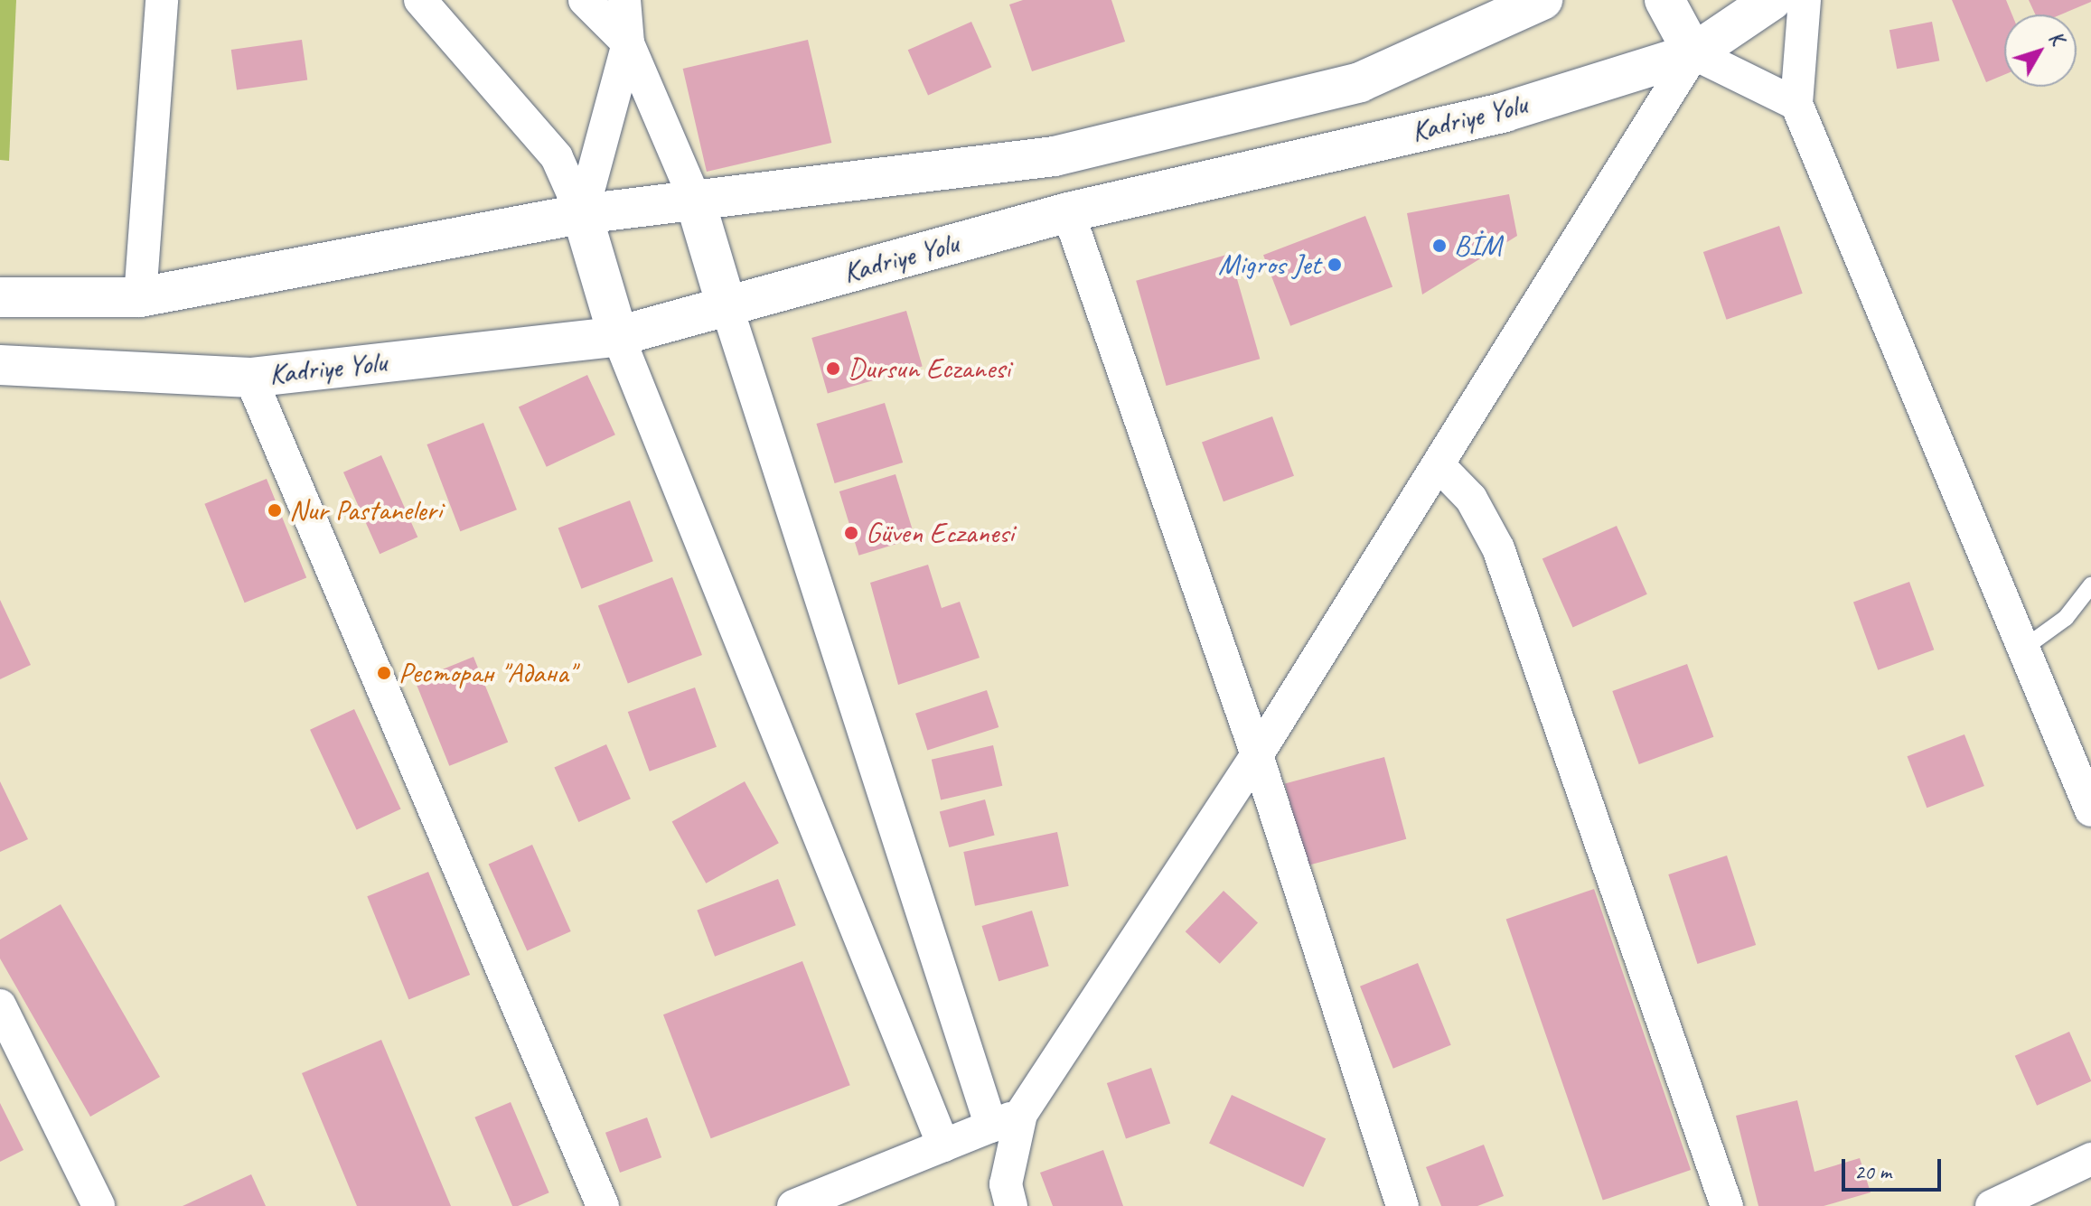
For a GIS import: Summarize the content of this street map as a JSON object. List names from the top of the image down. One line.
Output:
{"streets":{"main road":["Kadriye Yolu"]},"places":["BİM","Migros Jet","Dursun Eczanesi","Nur Pastaneleri","Güven Eczanesi","Ресторан \"Адана\""],"scale_bar":"20 m","north":"top right"}
